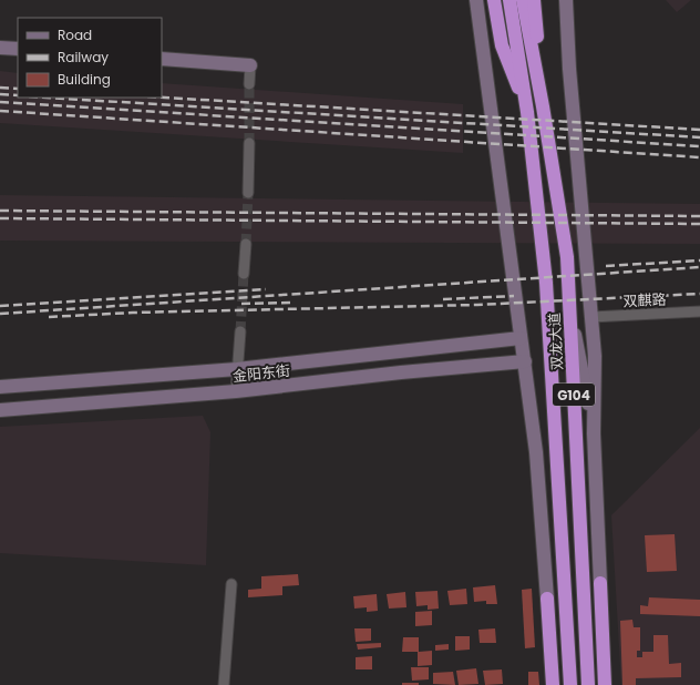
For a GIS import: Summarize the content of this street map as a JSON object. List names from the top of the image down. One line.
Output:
{"streets":{"highway":["双龙大道","G104"],"street":["双麒路","金阳东街"]},"crossings":[["双龙大道","G104"]],"legend":["Road","Railway","Building"]}
